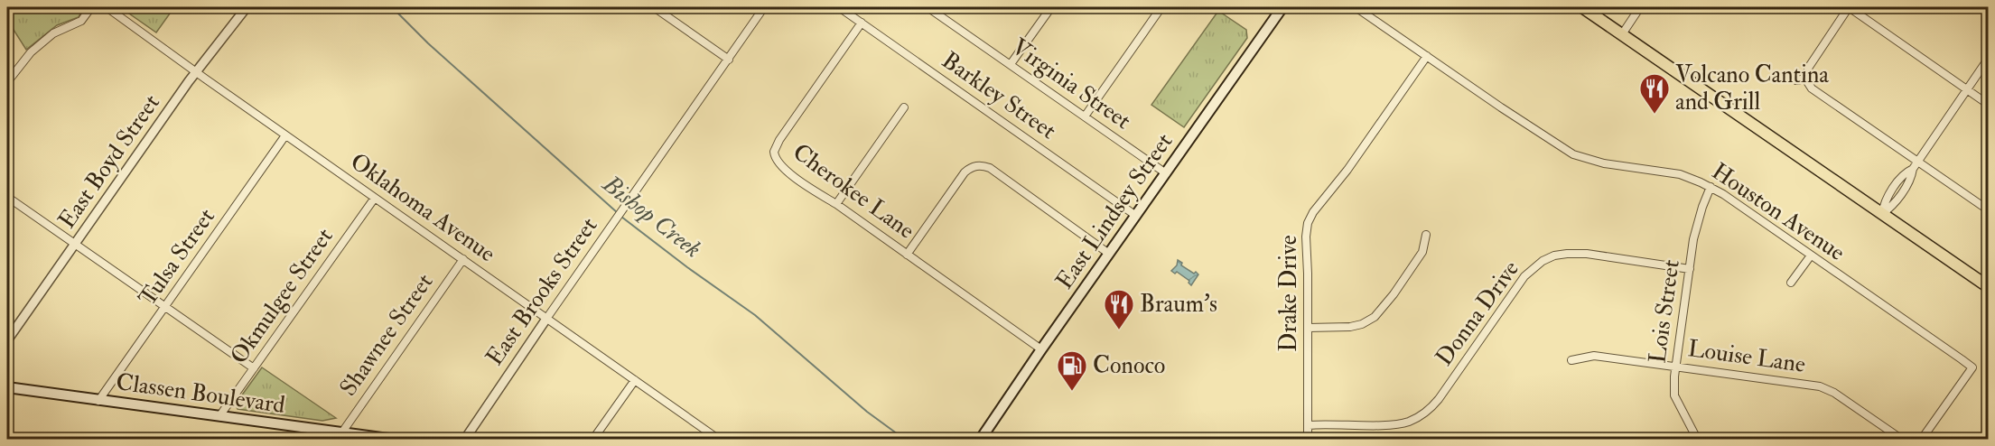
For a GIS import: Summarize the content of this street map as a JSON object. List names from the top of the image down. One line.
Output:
{"streets":{"main road":["East Lindsey Street","Classen Boulevard"],"street":["Virginia Street","Barkley Street","East Boyd Street","Cherokee Lane","Oklahoma Avenue","Houston Avenue","Tulsa Street","East Brooks Street","Drake Drive","Okmulgee Street","Lois Street","Donna Drive","Shawnee Street","Louise Lane"]},"crossings":[["Virginia Street","East Lindsey Street"],["Barkley Street","Cherokee Lane"],["Barkley Street","East Lindsey Street"],["East Boyd Street","Oklahoma Avenue"],["Cherokee Lane","East Lindsey Street"],["Oklahoma Avenue","Tulsa Street"],["Oklahoma Avenue","East Brooks Street"],["Oklahoma Avenue","Okmulgee Street"],["Oklahoma Avenue","Shawnee Street"],["Houston Avenue","Drake Drive"],["Houston Avenue","Lois Street"],["Tulsa Street","Classen Boulevard"],["Drake Drive","Donna Drive"],["Okmulgee Street","Classen Boulevard"],["Lois Street","Donna Drive"],["Lois Street","Louise Lane"],["Shawnee Street","Classen Boulevard"]],"water":["Bishop Creek"],"places":{"restaurant":["Volcano Cantina and Grill","Braum's"],"fuel station":["Conoco"]}}
